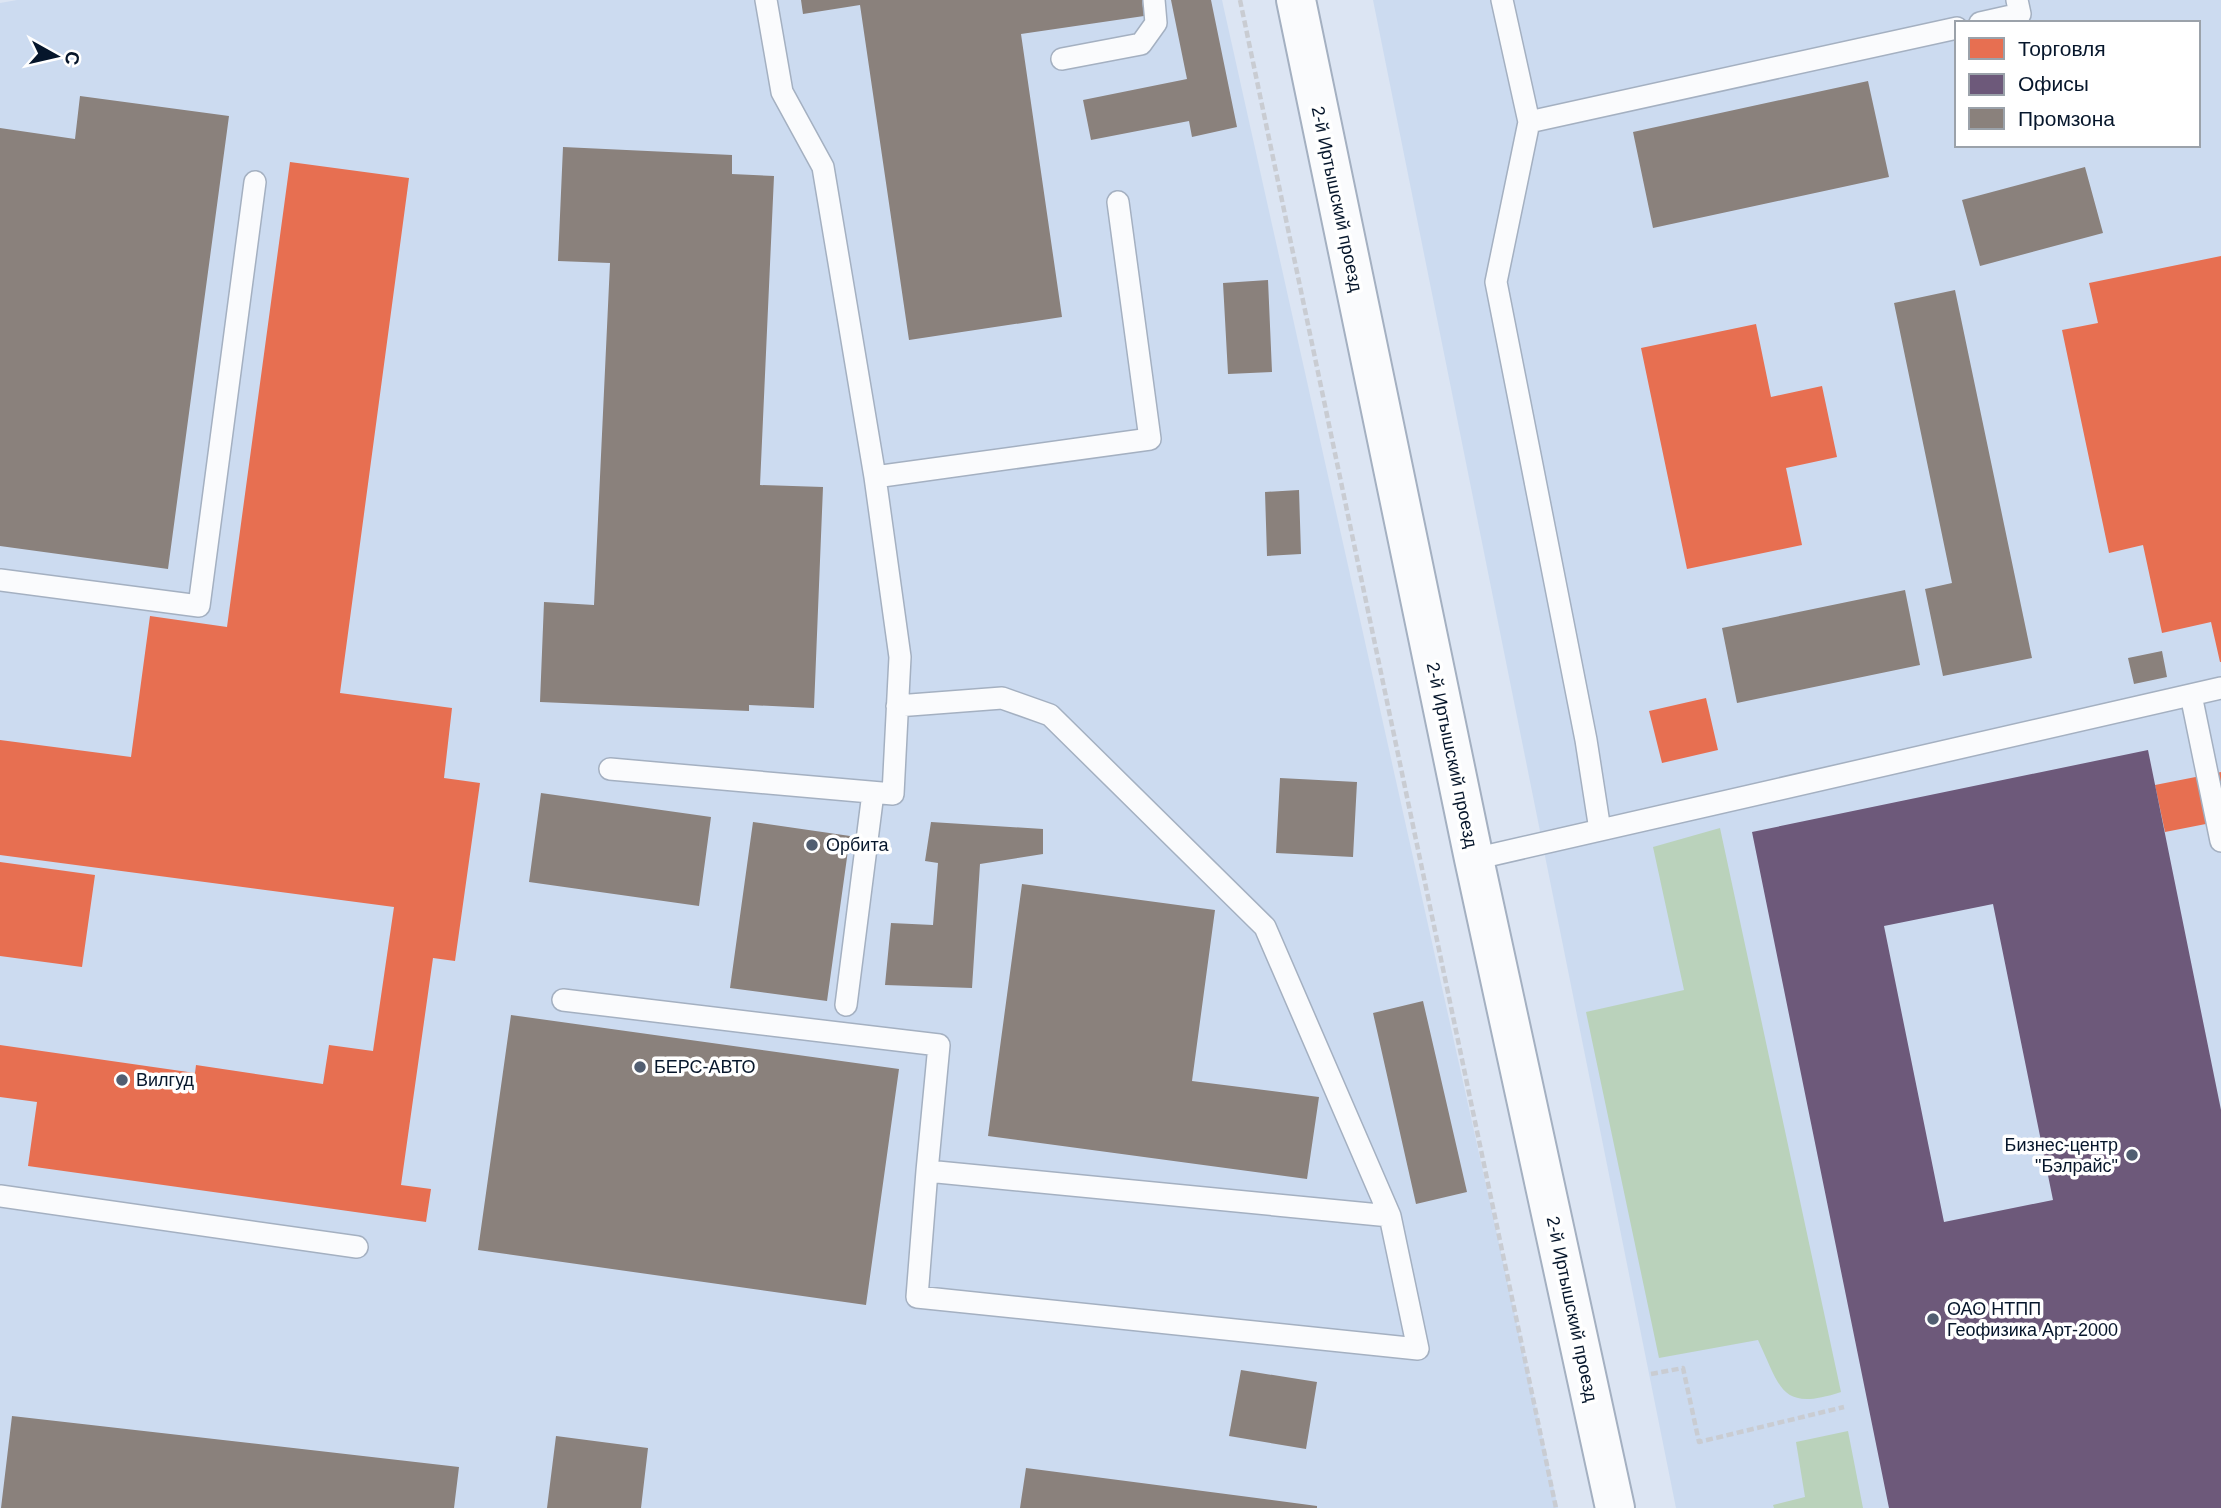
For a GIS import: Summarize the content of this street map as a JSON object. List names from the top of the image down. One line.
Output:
{"streets":{"street":["2-й Иртышский проезд"]},"places":["Орбита","БЕРС-АВТО","Вилгуд","Бизнес-центр \"Бэлрайс\"","ОАО НТПП Геофизика Арт-2000"],"legend":["Торговля","Офисы","Промзона"],"north":"right"}
